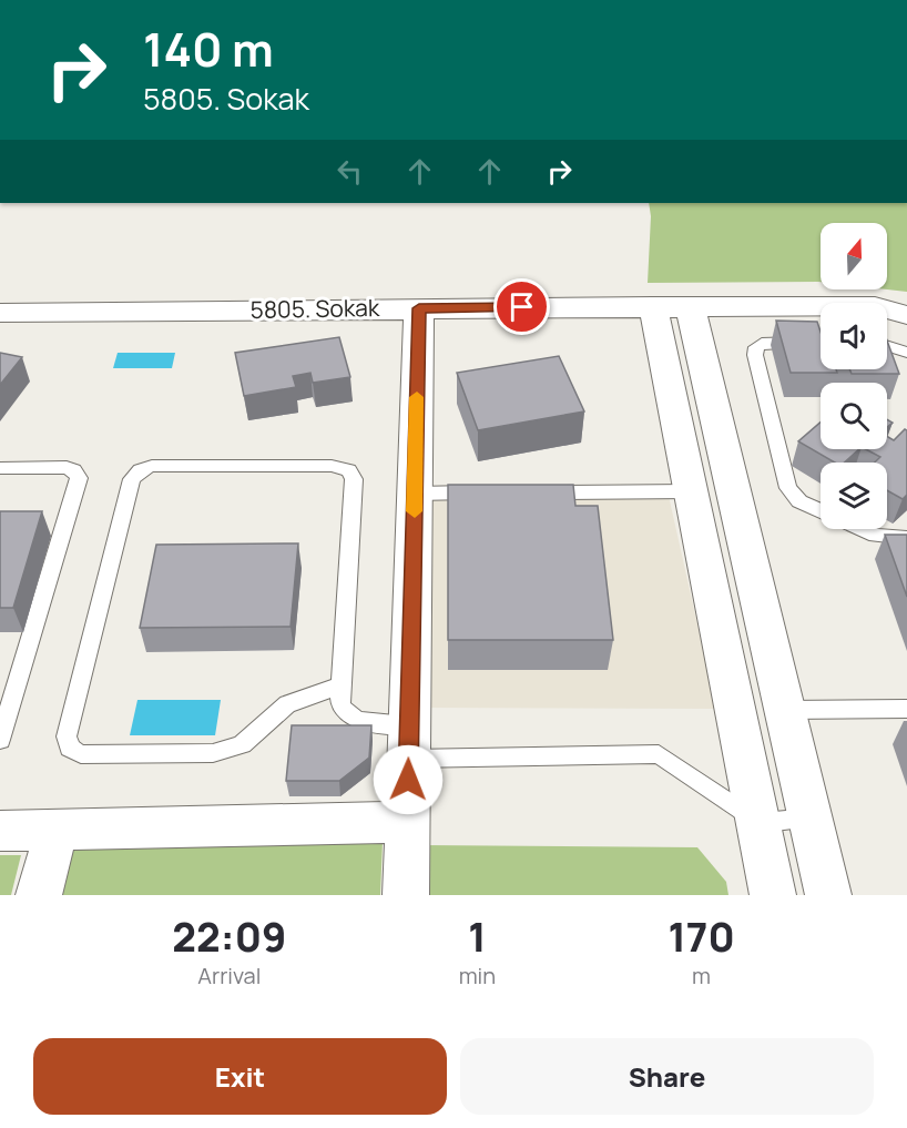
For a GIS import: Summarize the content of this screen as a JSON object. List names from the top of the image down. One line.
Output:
{"streets":{"street":["5805. Sokak"]},"north":"top","page":{"turn":["140 m","5805. Sokak"],"eta":["22:09","Arrival","1","min","170","m"],"buttons":["Exit","Share"]}}
